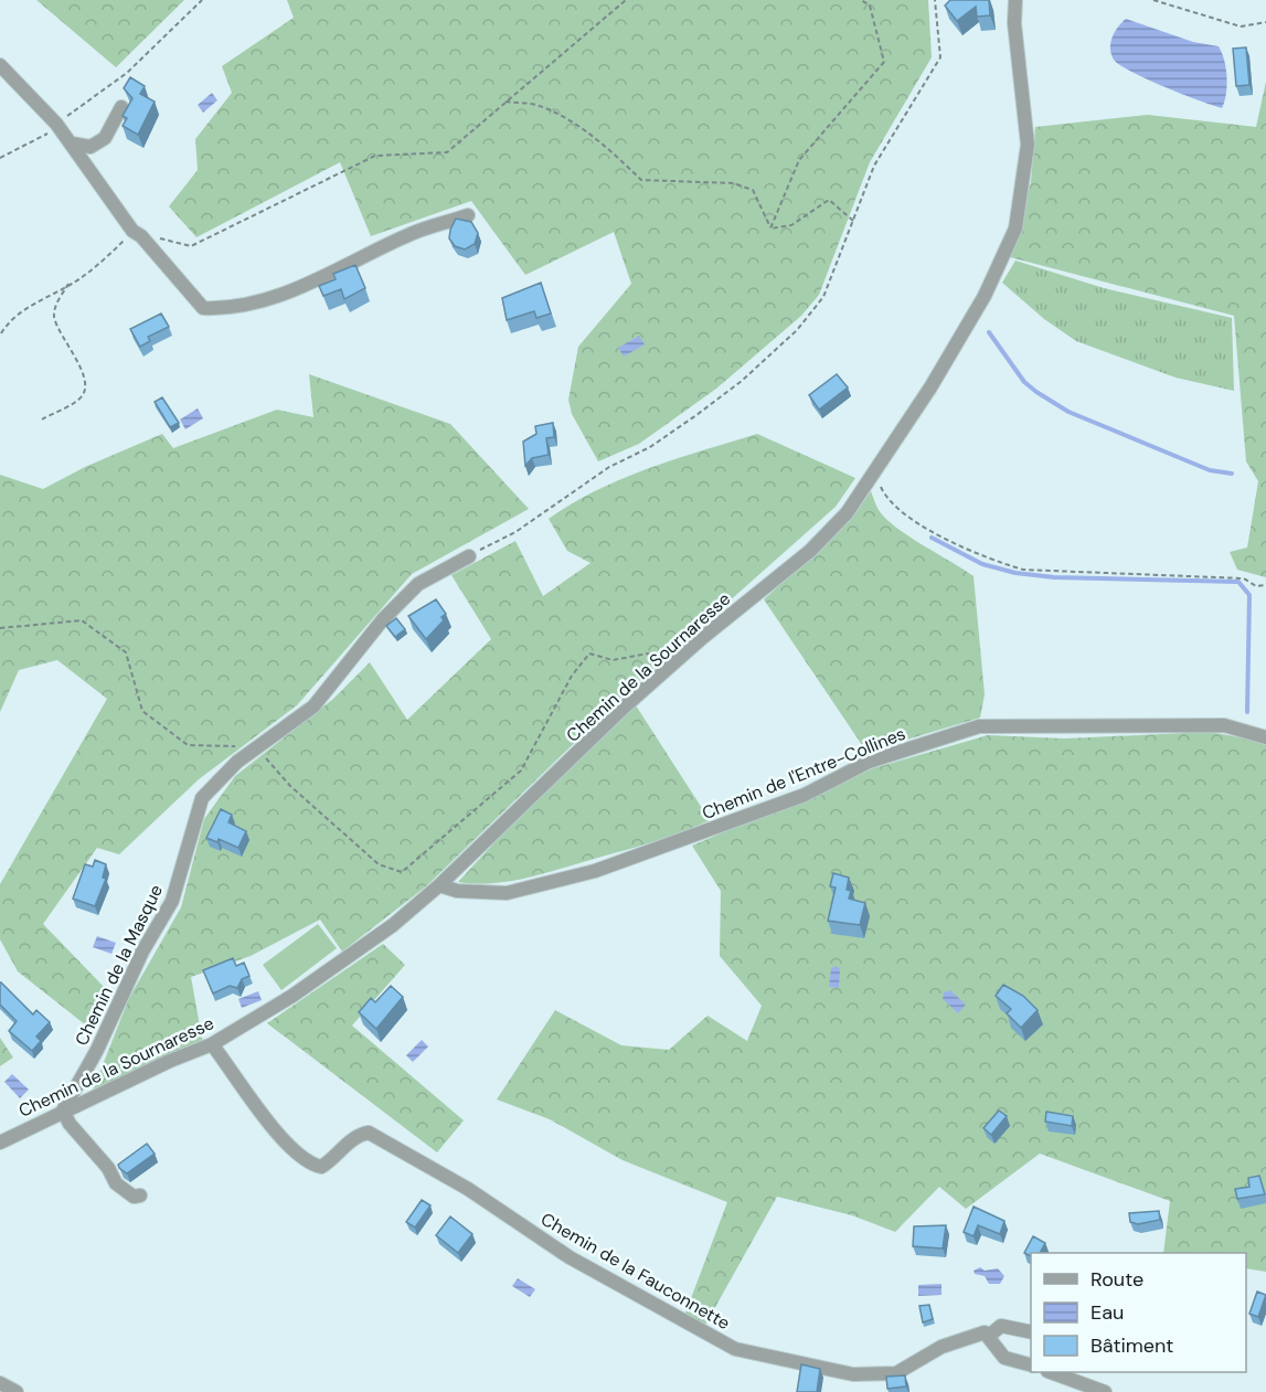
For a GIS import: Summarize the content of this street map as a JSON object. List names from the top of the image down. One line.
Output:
{"streets":{"street":["Chemin de la Sournaresse","Chemin de l'Entre-Collines","Chemin de la Masque","Chemin de la Fauconnette"]},"crossings":[["Chemin de la Sournaresse","Chemin de l'Entre-Collines"],["Chemin de la Sournaresse","Chemin de la Masque"],["Chemin de la Sournaresse","Chemin de la Fauconnette"]],"legend":["Route","Eau","Bâtiment"]}
